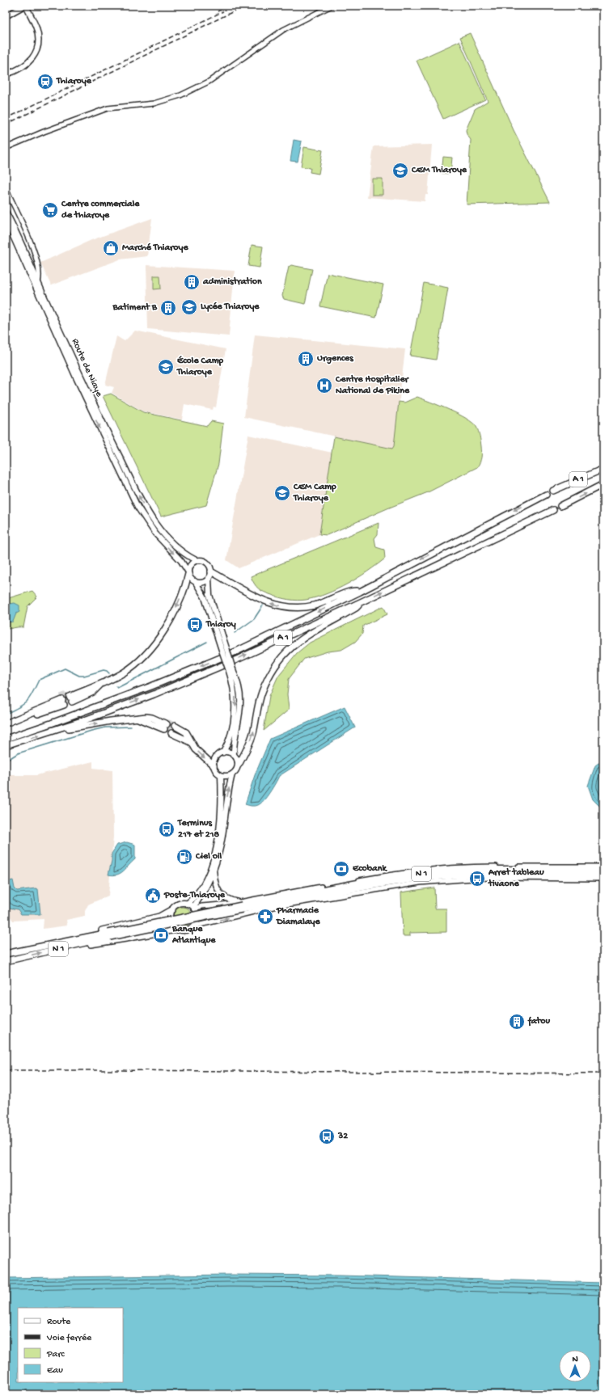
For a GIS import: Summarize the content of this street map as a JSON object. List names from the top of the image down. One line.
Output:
{"streets":{"highway":["A 1","N 1"],"main road":["Route de Niaye"]},"places":{"station":["Thiaroye"],"school or university":["CEM Thiaroye","Lycée Thiaroye","École Camp Thiaroye","CEM Camp Thiaroye"],"supermarket":["Centre commerciale de thiaroye"],"shop":["Marché Thiaroye"],"building":["administration","Batiment B","Urgences","fatou"],"hospital":["Centre Hospitalier National de Pikine"],"bus stop":["Thiaroy","Terminus 217 et 218","Arret tableau tivaone","32"],"fuel station":["Ciel oil"],"bank":["Ecobank","Banque Atlantique"],"public building":["Poste-Thiaroye"],"pharmacy":["Pharmacie Diamalaye"]},"legend":["Route","Voie ferrée","Parc","Eau"],"north":"top"}
